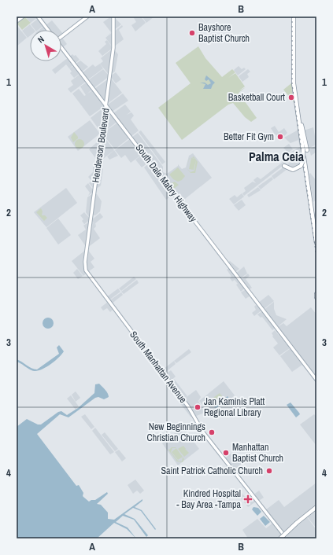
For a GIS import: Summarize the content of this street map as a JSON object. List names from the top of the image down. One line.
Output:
{"streets":{"main road":["Henderson Boulevard","South Dale Mabry Highway","South Manhattan Avenue"]},"crossings":[["Henderson Boulevard","South Dale Mabry Highway"],["Henderson Boulevard","South Manhattan Avenue"]],"districts":["Palma Ceia"],"places":{"other":["Bayshore Baptist Church","Basketball Court","Better Fit Gym","Jan Kaminis Platt Regional Library","New Beginnings Christian Church","Manhattan Baptist Church","Saint Patrick Catholic Church"],"health":["Kindred Hospital - Bay Area -Tampa"]},"north":"top left","grid":{"columns":["A","B"],"rows":["1","2","3","4"]}}
